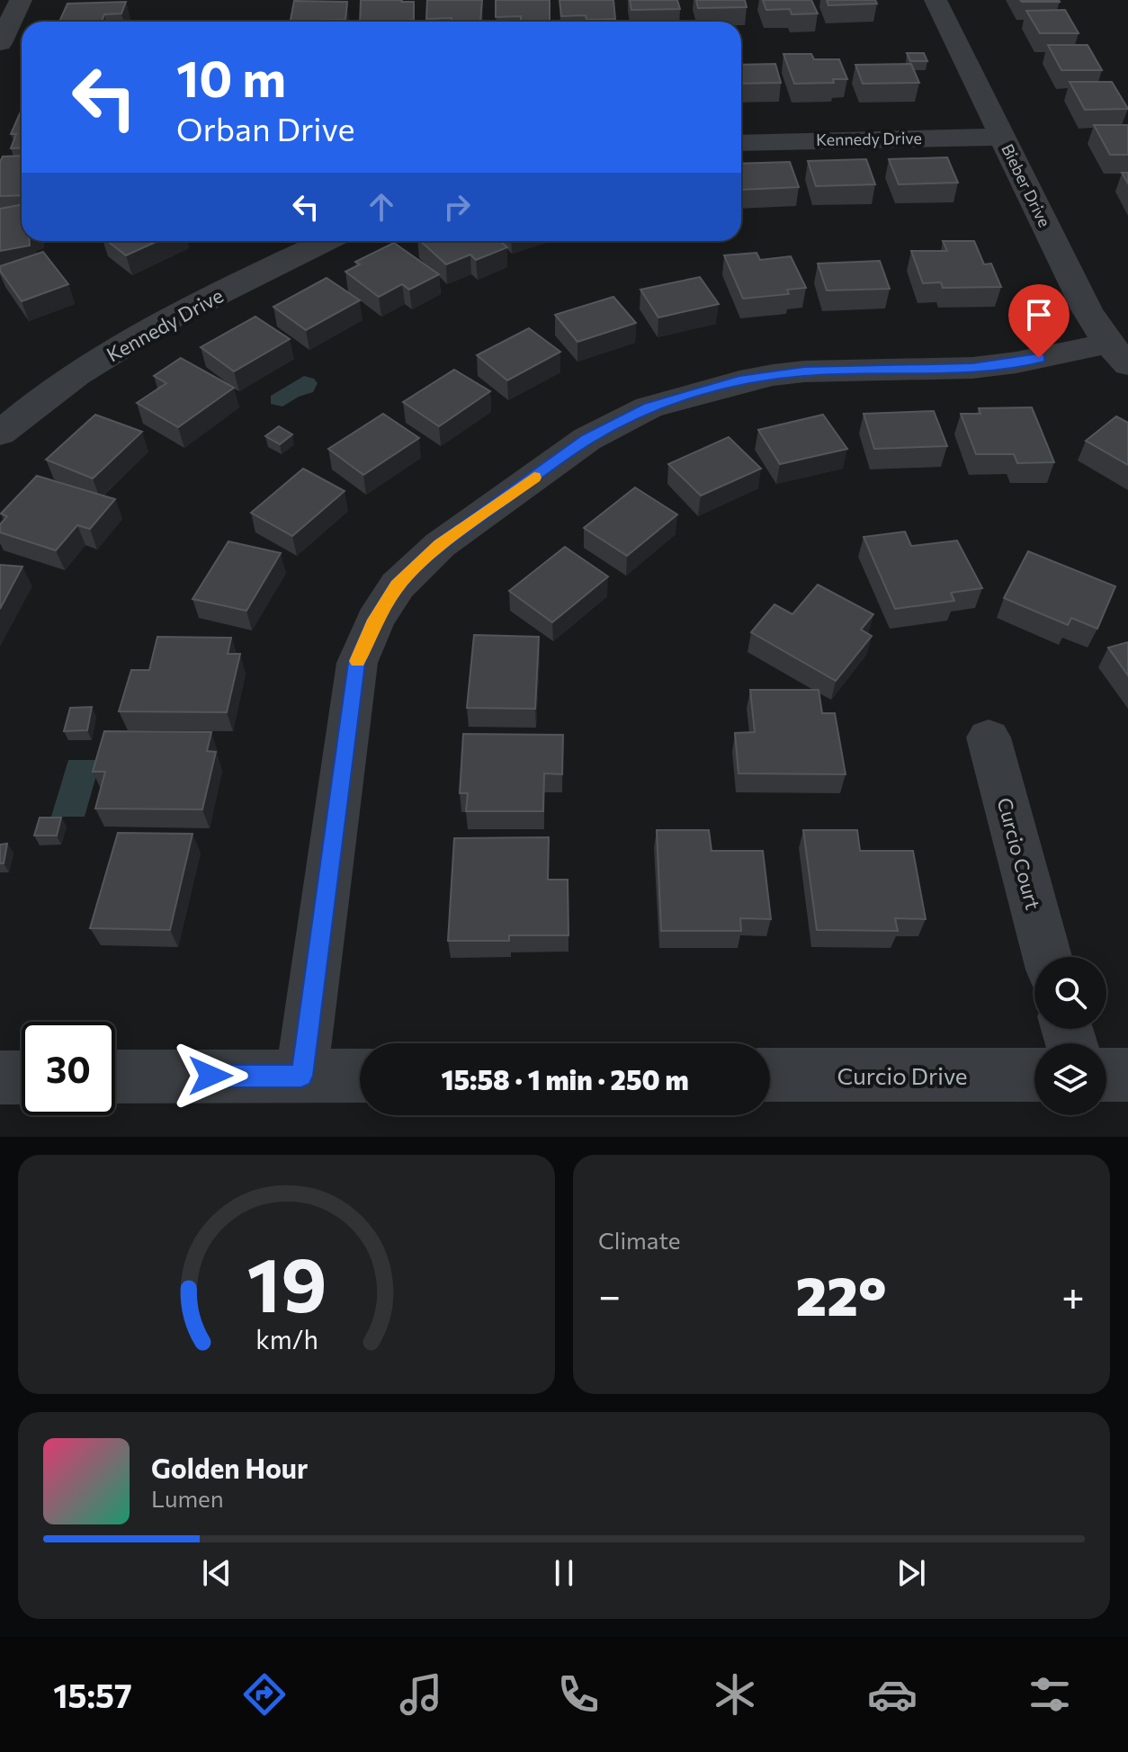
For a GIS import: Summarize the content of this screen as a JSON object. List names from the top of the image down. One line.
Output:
{"streets":{"street":["Kennedy Drive","Bieber Drive","Curcio Court","Curcio Drive"]},"crossings":[["Kennedy Drive","Bieber Drive"]],"page":{"turn":["10 m","Orban Drive"],"limit":"30","trip":"15:58 · 1 min · 250 m","tile":"Climate","heat":["−","22°","+"],"song":["Golden Hour","Lumen"],"tabs":"15:57","gauge":["19","km/h"]}}
